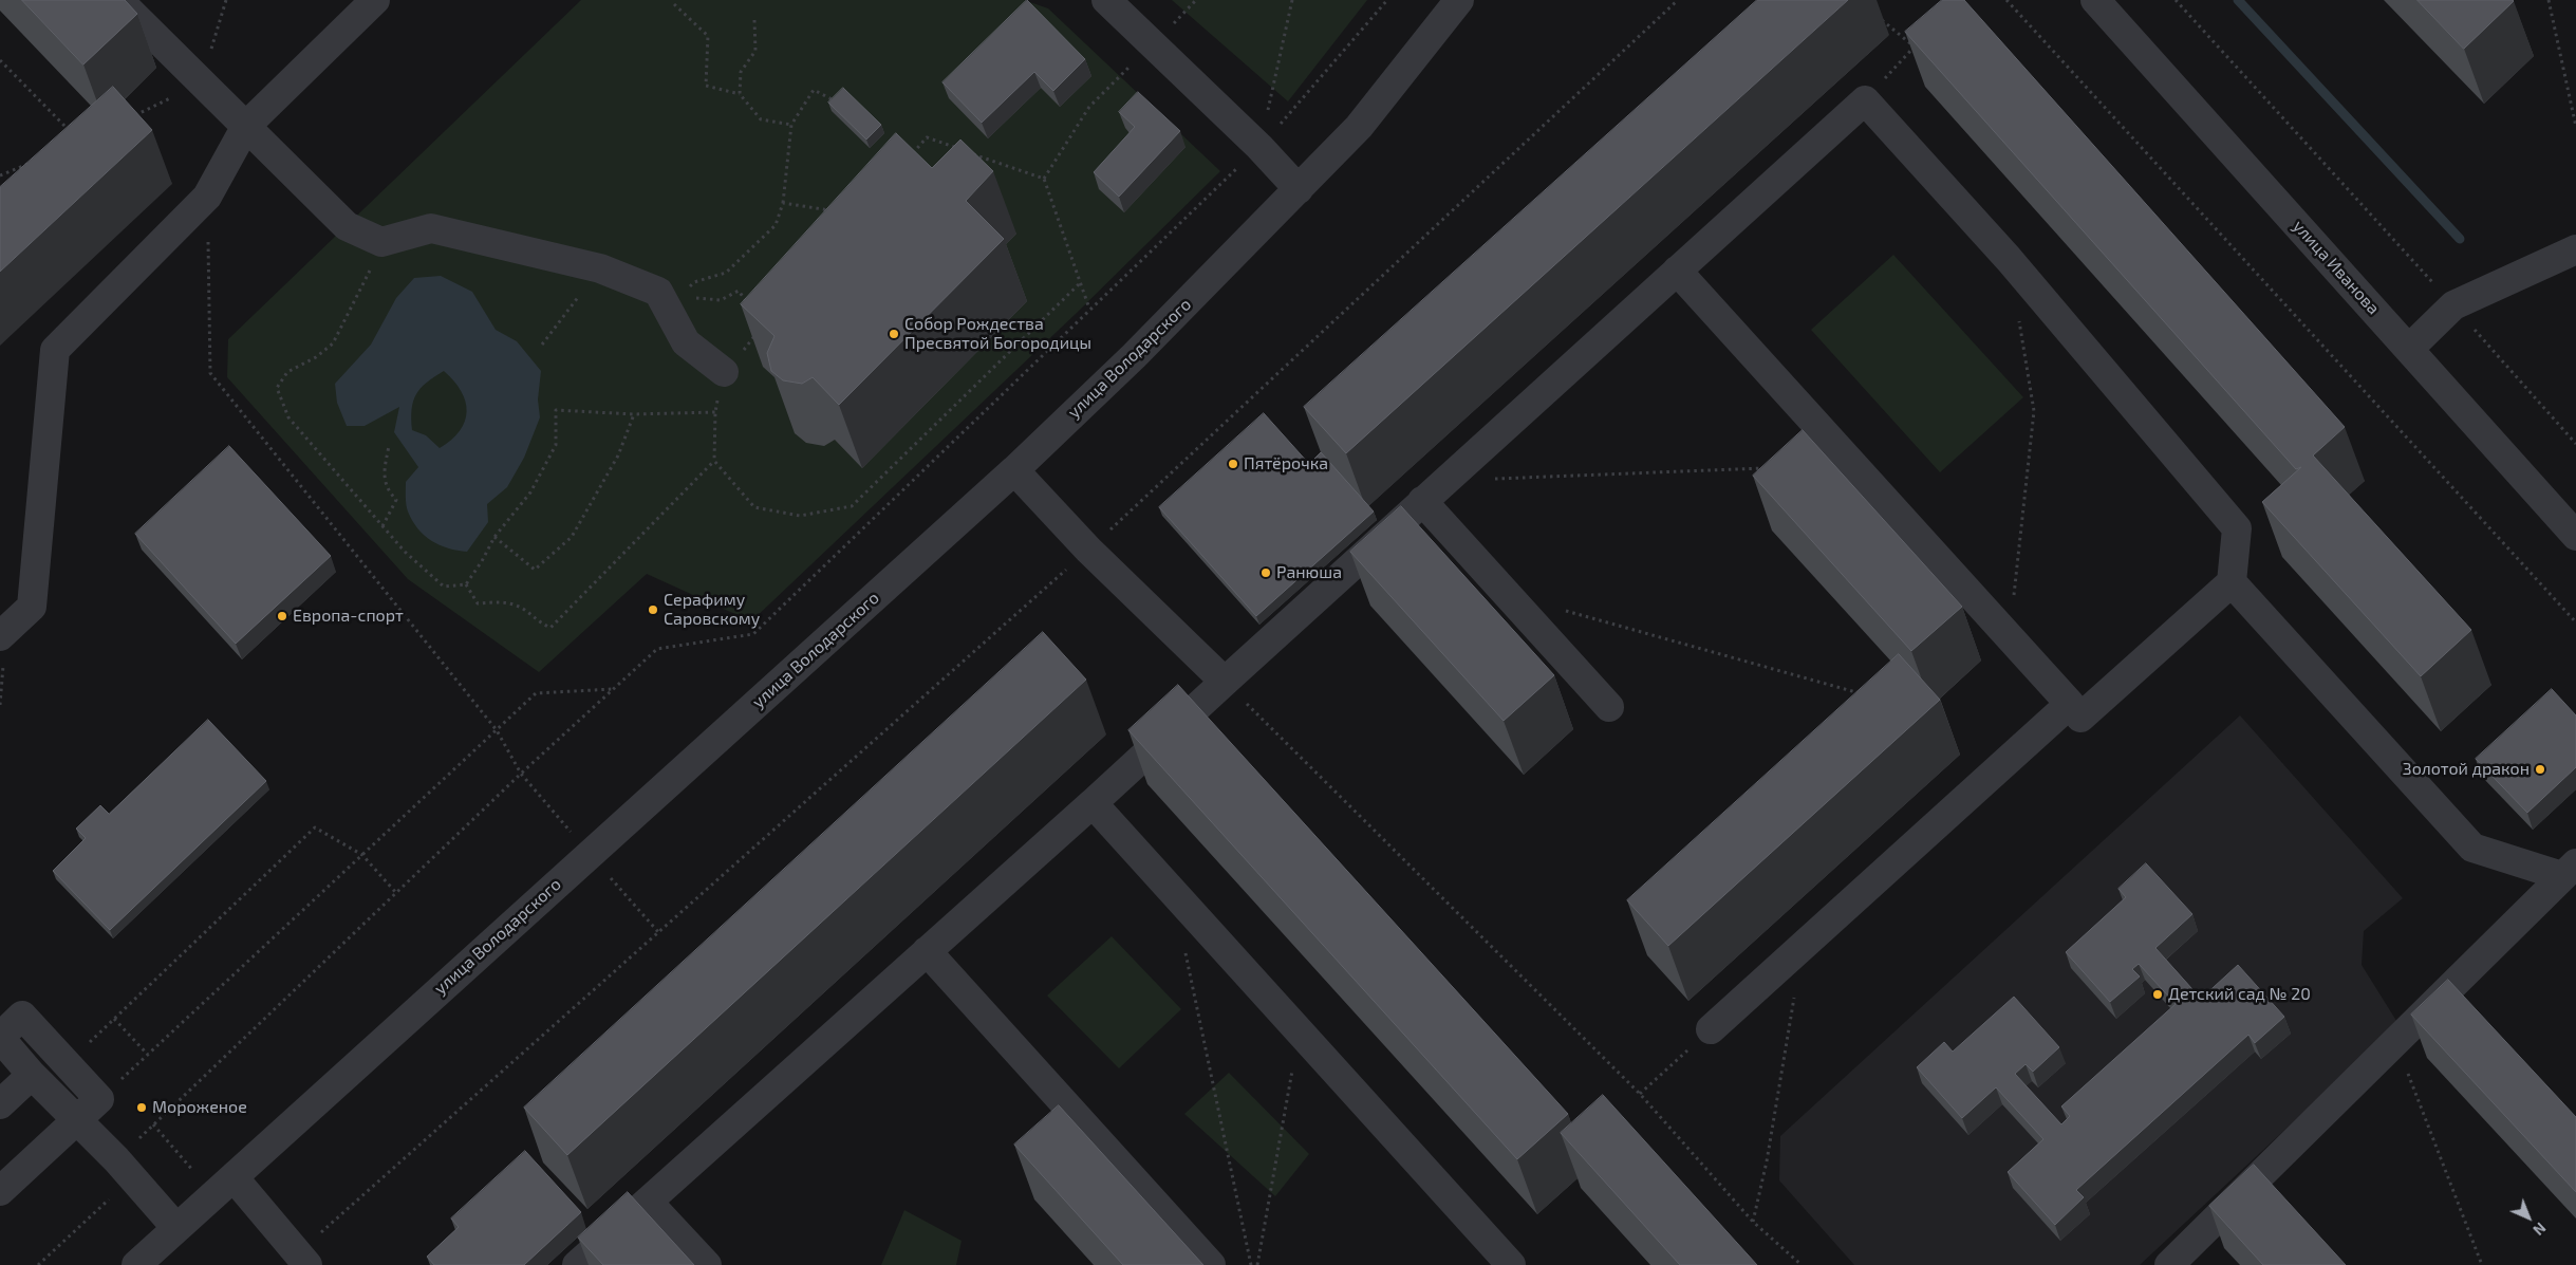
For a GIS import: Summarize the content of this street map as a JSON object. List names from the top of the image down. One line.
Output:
{"streets":{"street":["улица Иванова","улица Володарского"]},"places":["Собор Рождества Пресвятой Богородицы","Пятёрочка","Ранюша","Серафиму Саровскому","Европа-спорт","Золотой дракон","Детский сад № 20","Мороженое"],"north":"bottom right"}
